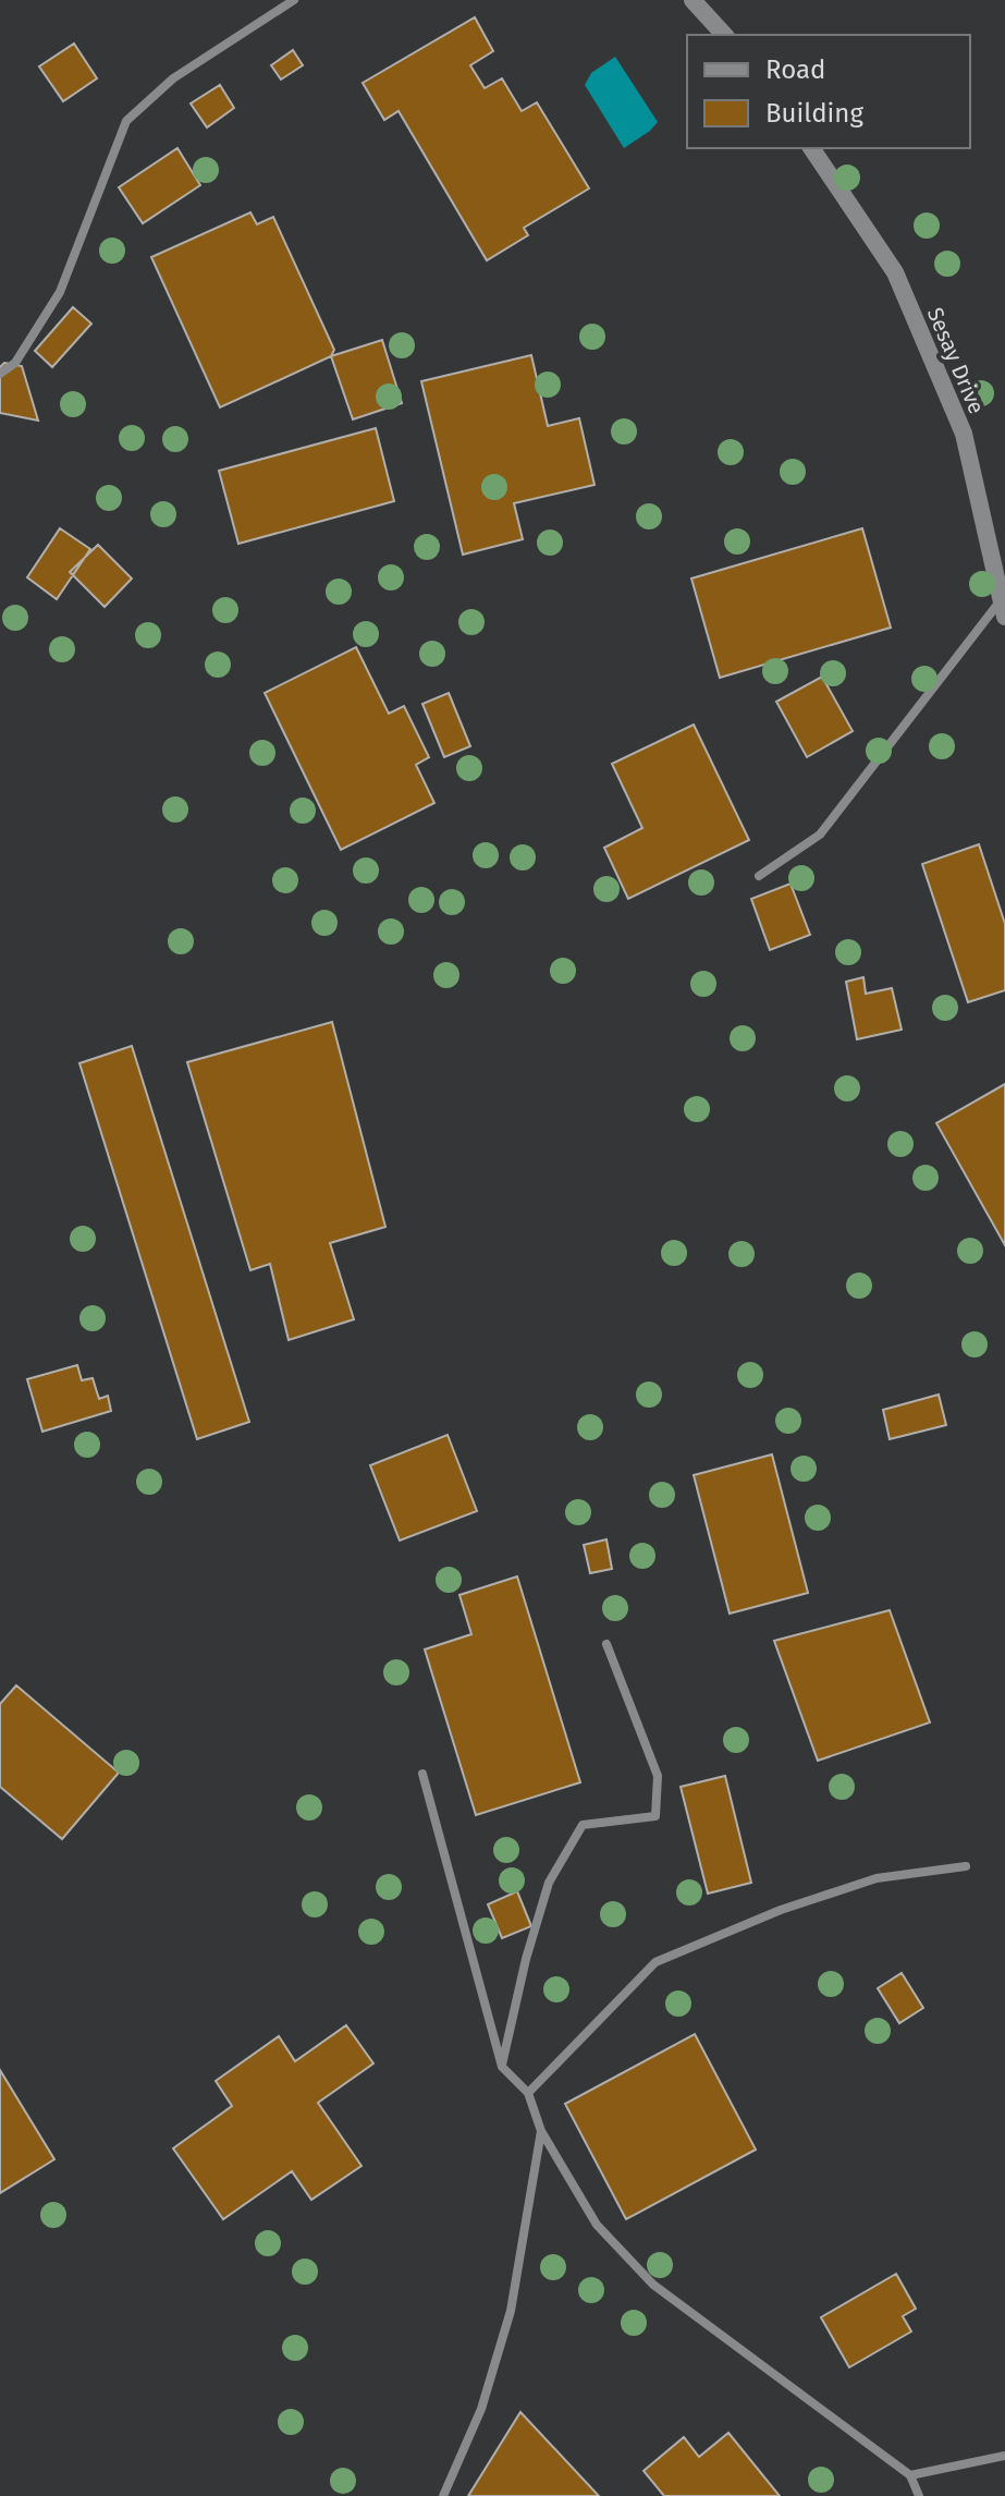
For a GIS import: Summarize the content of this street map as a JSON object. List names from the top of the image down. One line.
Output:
{"streets":{"street":["Sesay Drive"]},"legend":["Road","Building"]}
